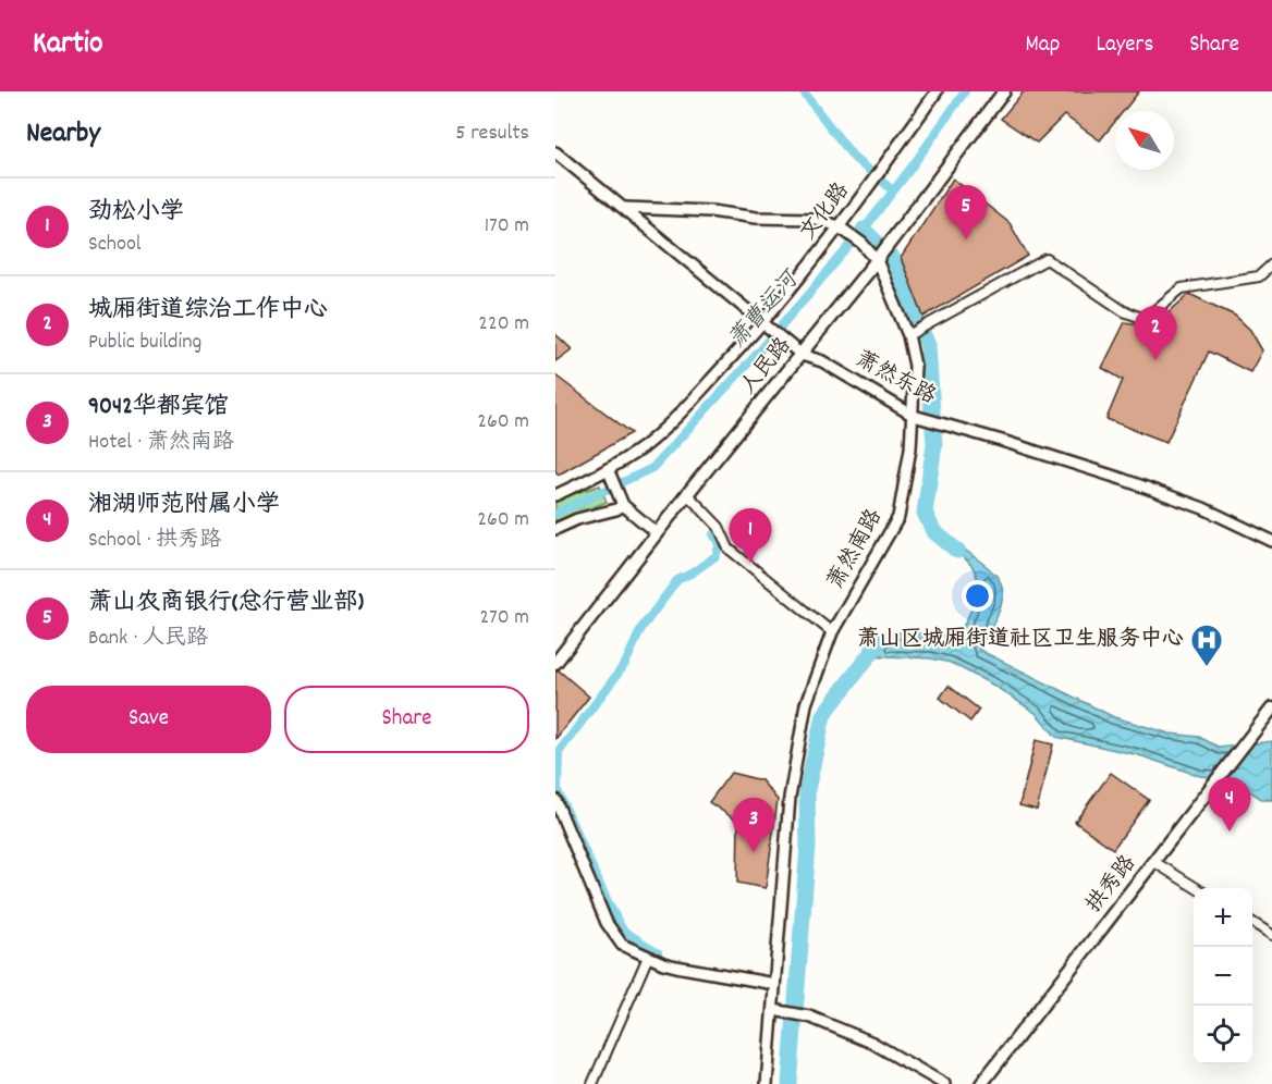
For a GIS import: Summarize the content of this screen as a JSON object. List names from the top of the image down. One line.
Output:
{"streets":{"main road":["人民路","拱秀路"],"street":["文化路","萧然东路","萧然南路"]},"crossings":[["文化路","萧然东路"],["文化路","萧然南路"],["人民路","萧然东路"],["人民路","萧然南路"],["萧然东路","萧然南路"]],"water":["萧曹运河"],"places":{"hospital":["萧山区城厢街道社区卫生服务中心"]},"north":"top left","page":{"header":"Kartio","nav":["Map","Layers","Share"],"heading":["Nearby","5 results"],"list":[{"mark":"1","name":"劲松小学","note":"School","value":"170 m"},{"mark":"2","name":"城厢街道综治工作中心","note":"Public building","value":"220 m"},{"mark":"3","name":"9042华都宾馆","note":"Hotel · 萧然南路","value":"260 m"},{"mark":"4","name":"湘湖师范附属小学","note":"School · 拱秀路","value":"260 m"},{"mark":"5","name":"萧山农商银行(总行营业部)","note":"Bank · 人民路","value":"270 m"}],"pins":["5","2","1","4","3"],"buttons":["Save","Share"],"map_buttons":["+","−"]}}
